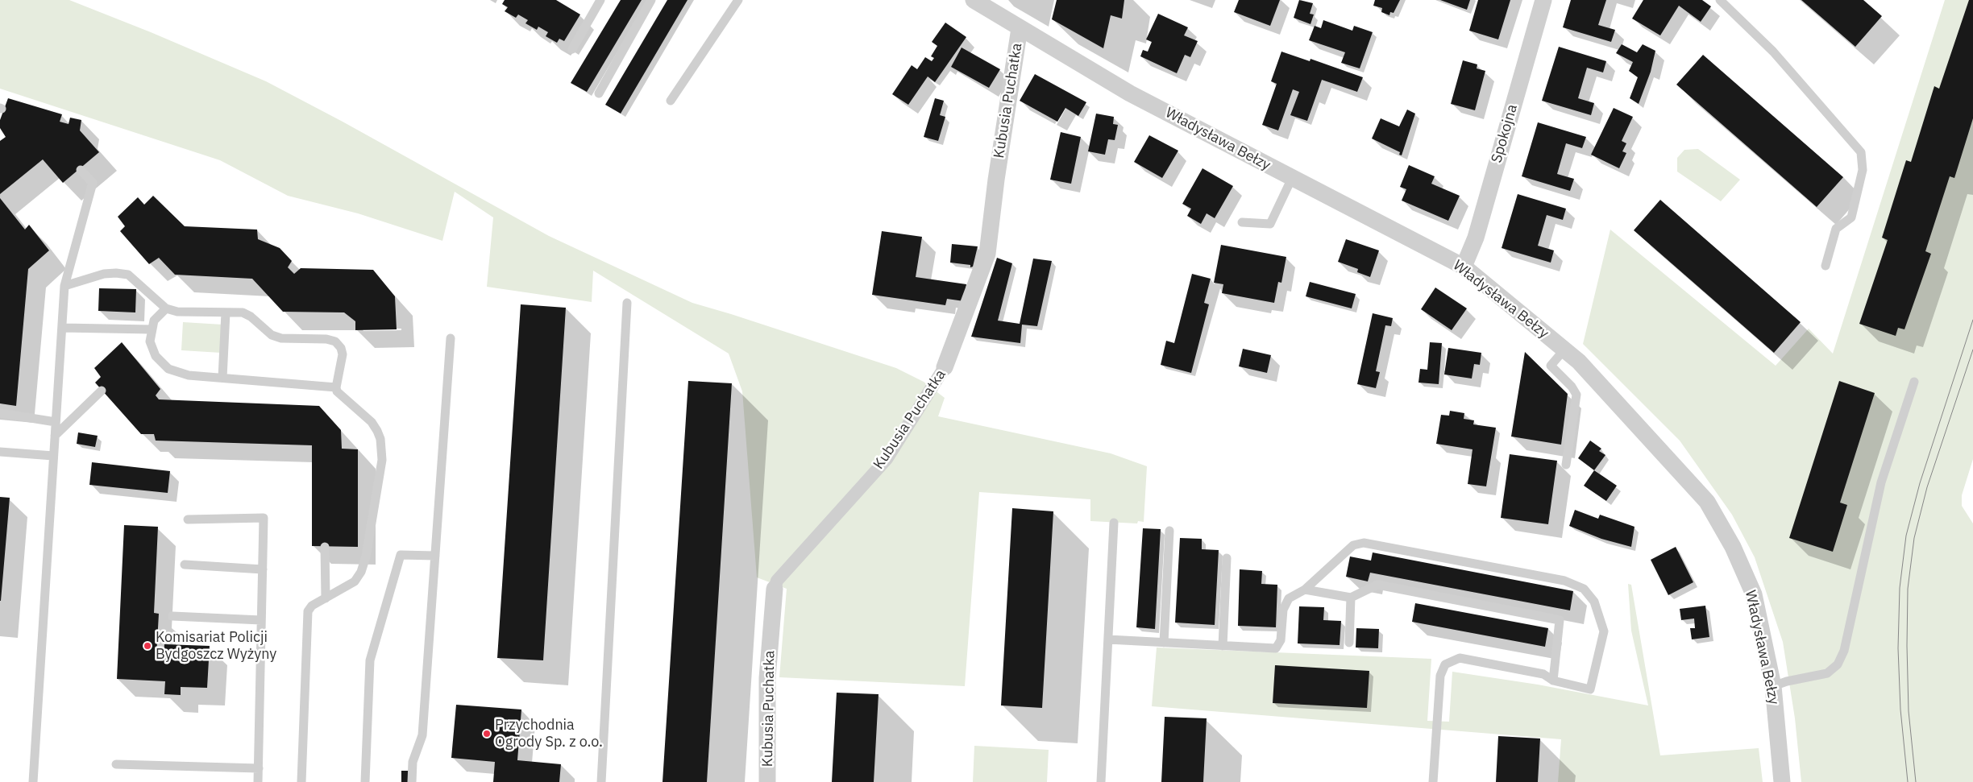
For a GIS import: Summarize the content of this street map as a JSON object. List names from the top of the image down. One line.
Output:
{"streets":{"street":["Kubusia Puchatka","Spokojna","Władysława Bełzy"]},"crossings":[["Kubusia Puchatka","Władysława Bełzy"],["Spokojna","Władysława Bełzy"]],"places":["Komisariat Policji Bydgoszcz Wyżyny","Przychodnia Ogrody Sp. z o.o."]}
